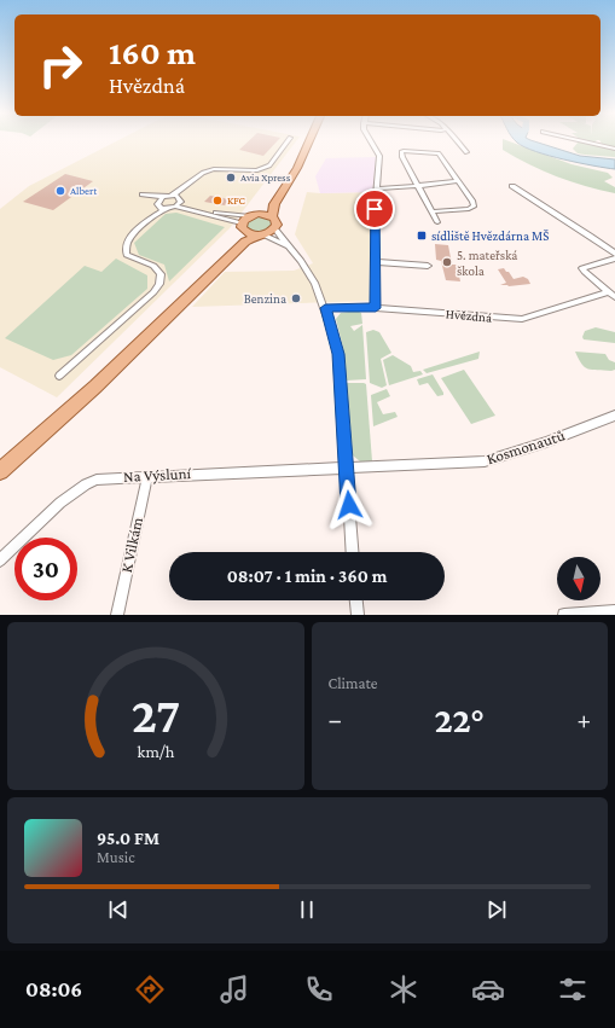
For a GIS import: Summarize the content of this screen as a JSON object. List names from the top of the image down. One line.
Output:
{"streets":{"street":["Hvězdná","Kosmonautů","Na Výsluní","K Vilkám"]},"crossings":[["Kosmonautů","Na Výsluní"],["Na Výsluní","K Vilkám"]],"places":{"other":["Avia Xpress","Albert","KFC","5. mateřská škola","Benzina"],"transit":["sídliště Hvězdárna MŠ"]},"north":"bottom","page":{"turn":["160 m","Hvězdná"],"limit":"30","trip":"08:07 · 1 min · 360 m","tile":"Climate","heat":["−","22°","+"],"song":["95.0 FM","Music"],"tabs":"08:06","gauge":["27","km/h"]}}
